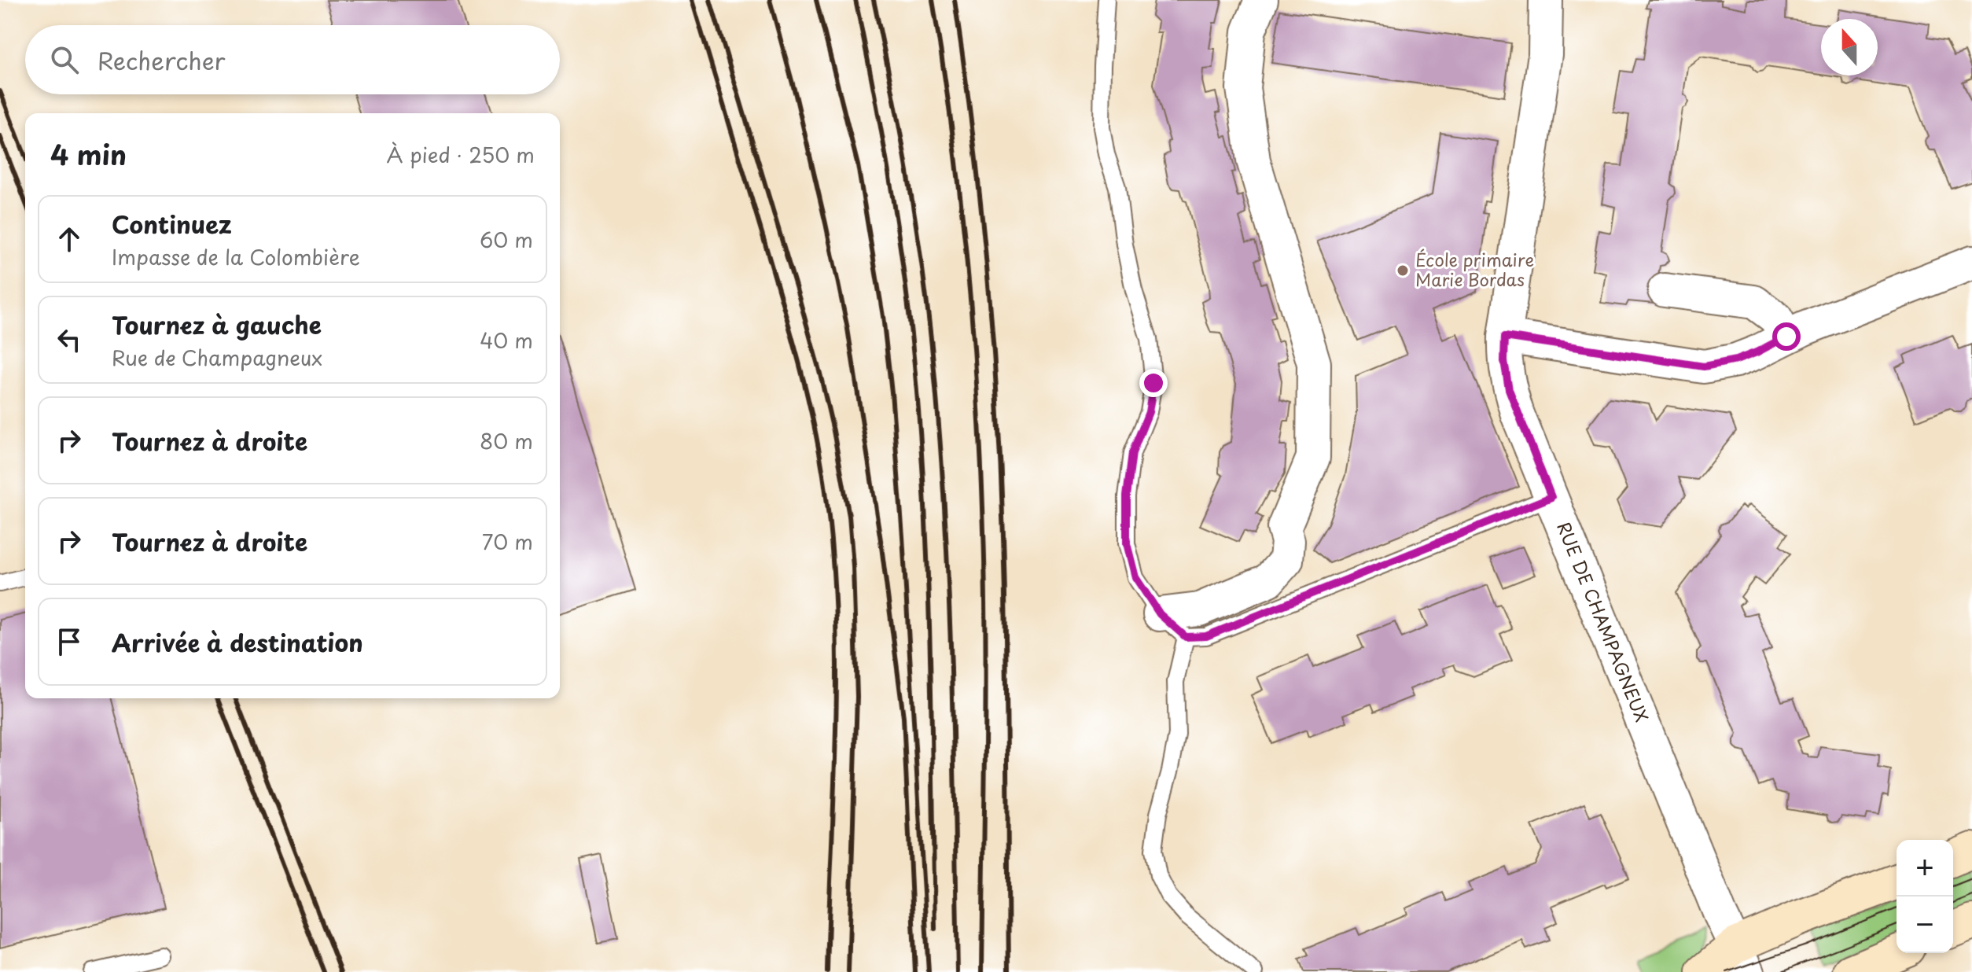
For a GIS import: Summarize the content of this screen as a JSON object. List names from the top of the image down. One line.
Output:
{"streets":{"street":["RUE DE CHAMPAGNEUX"]},"places":["École primaire Marie Bordas"],"north":"top","page":{"search":"Rechercher","heading":["4 min","À pied · 250 m"],"list":[["Continuez","Impasse de la Colombière","60 m"],["Tournez à gauche","Rue de Champagneux","40 m"],["Tournez à droite","80 m"],["Tournez à droite","70 m"],"Arrivée à destination"],"map_buttons":["+","−"]}}
